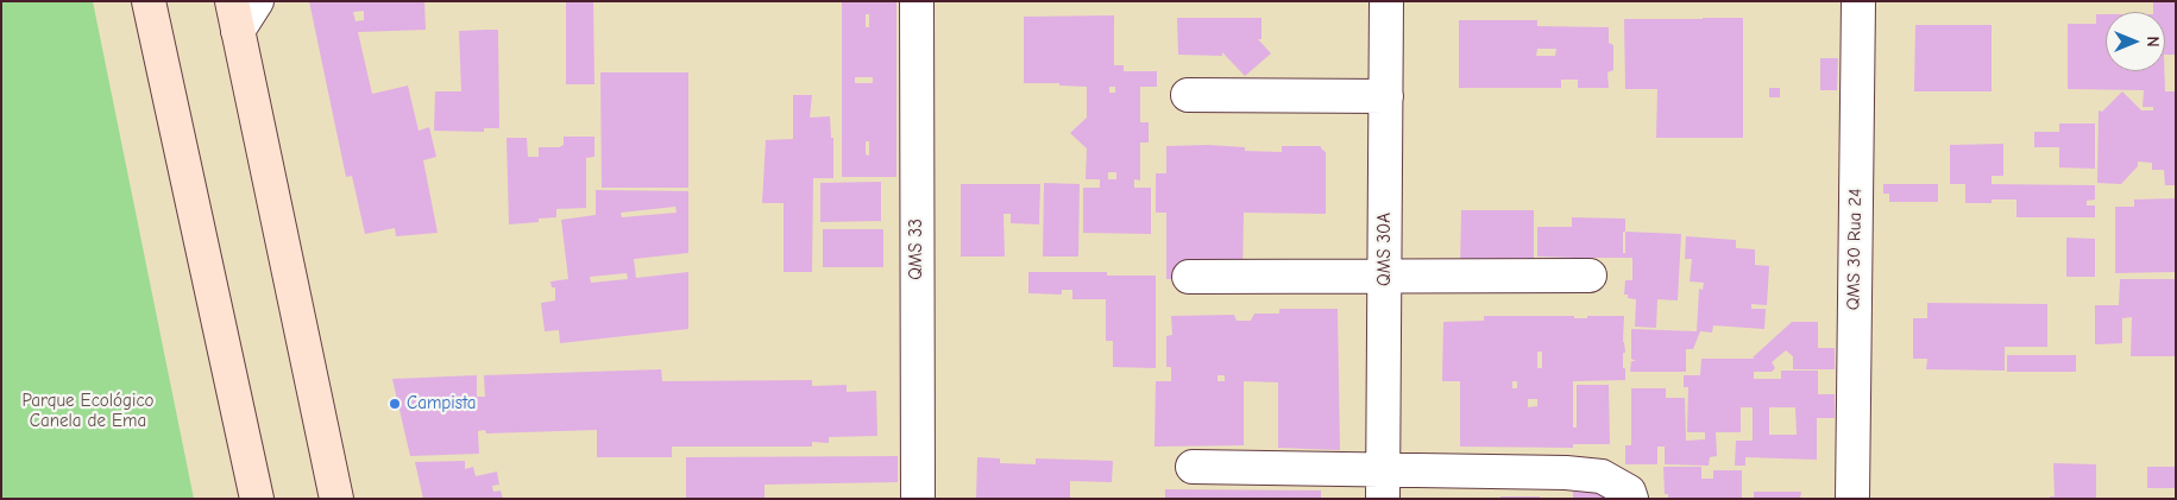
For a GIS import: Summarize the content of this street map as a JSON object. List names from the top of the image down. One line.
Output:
{"streets":{"street":["QMS 33","QMS 30A","QMS 30 Rua 24"]},"parks":["Parque Ecológico Canela de Ema"],"places":["Campista"],"north":"right"}
